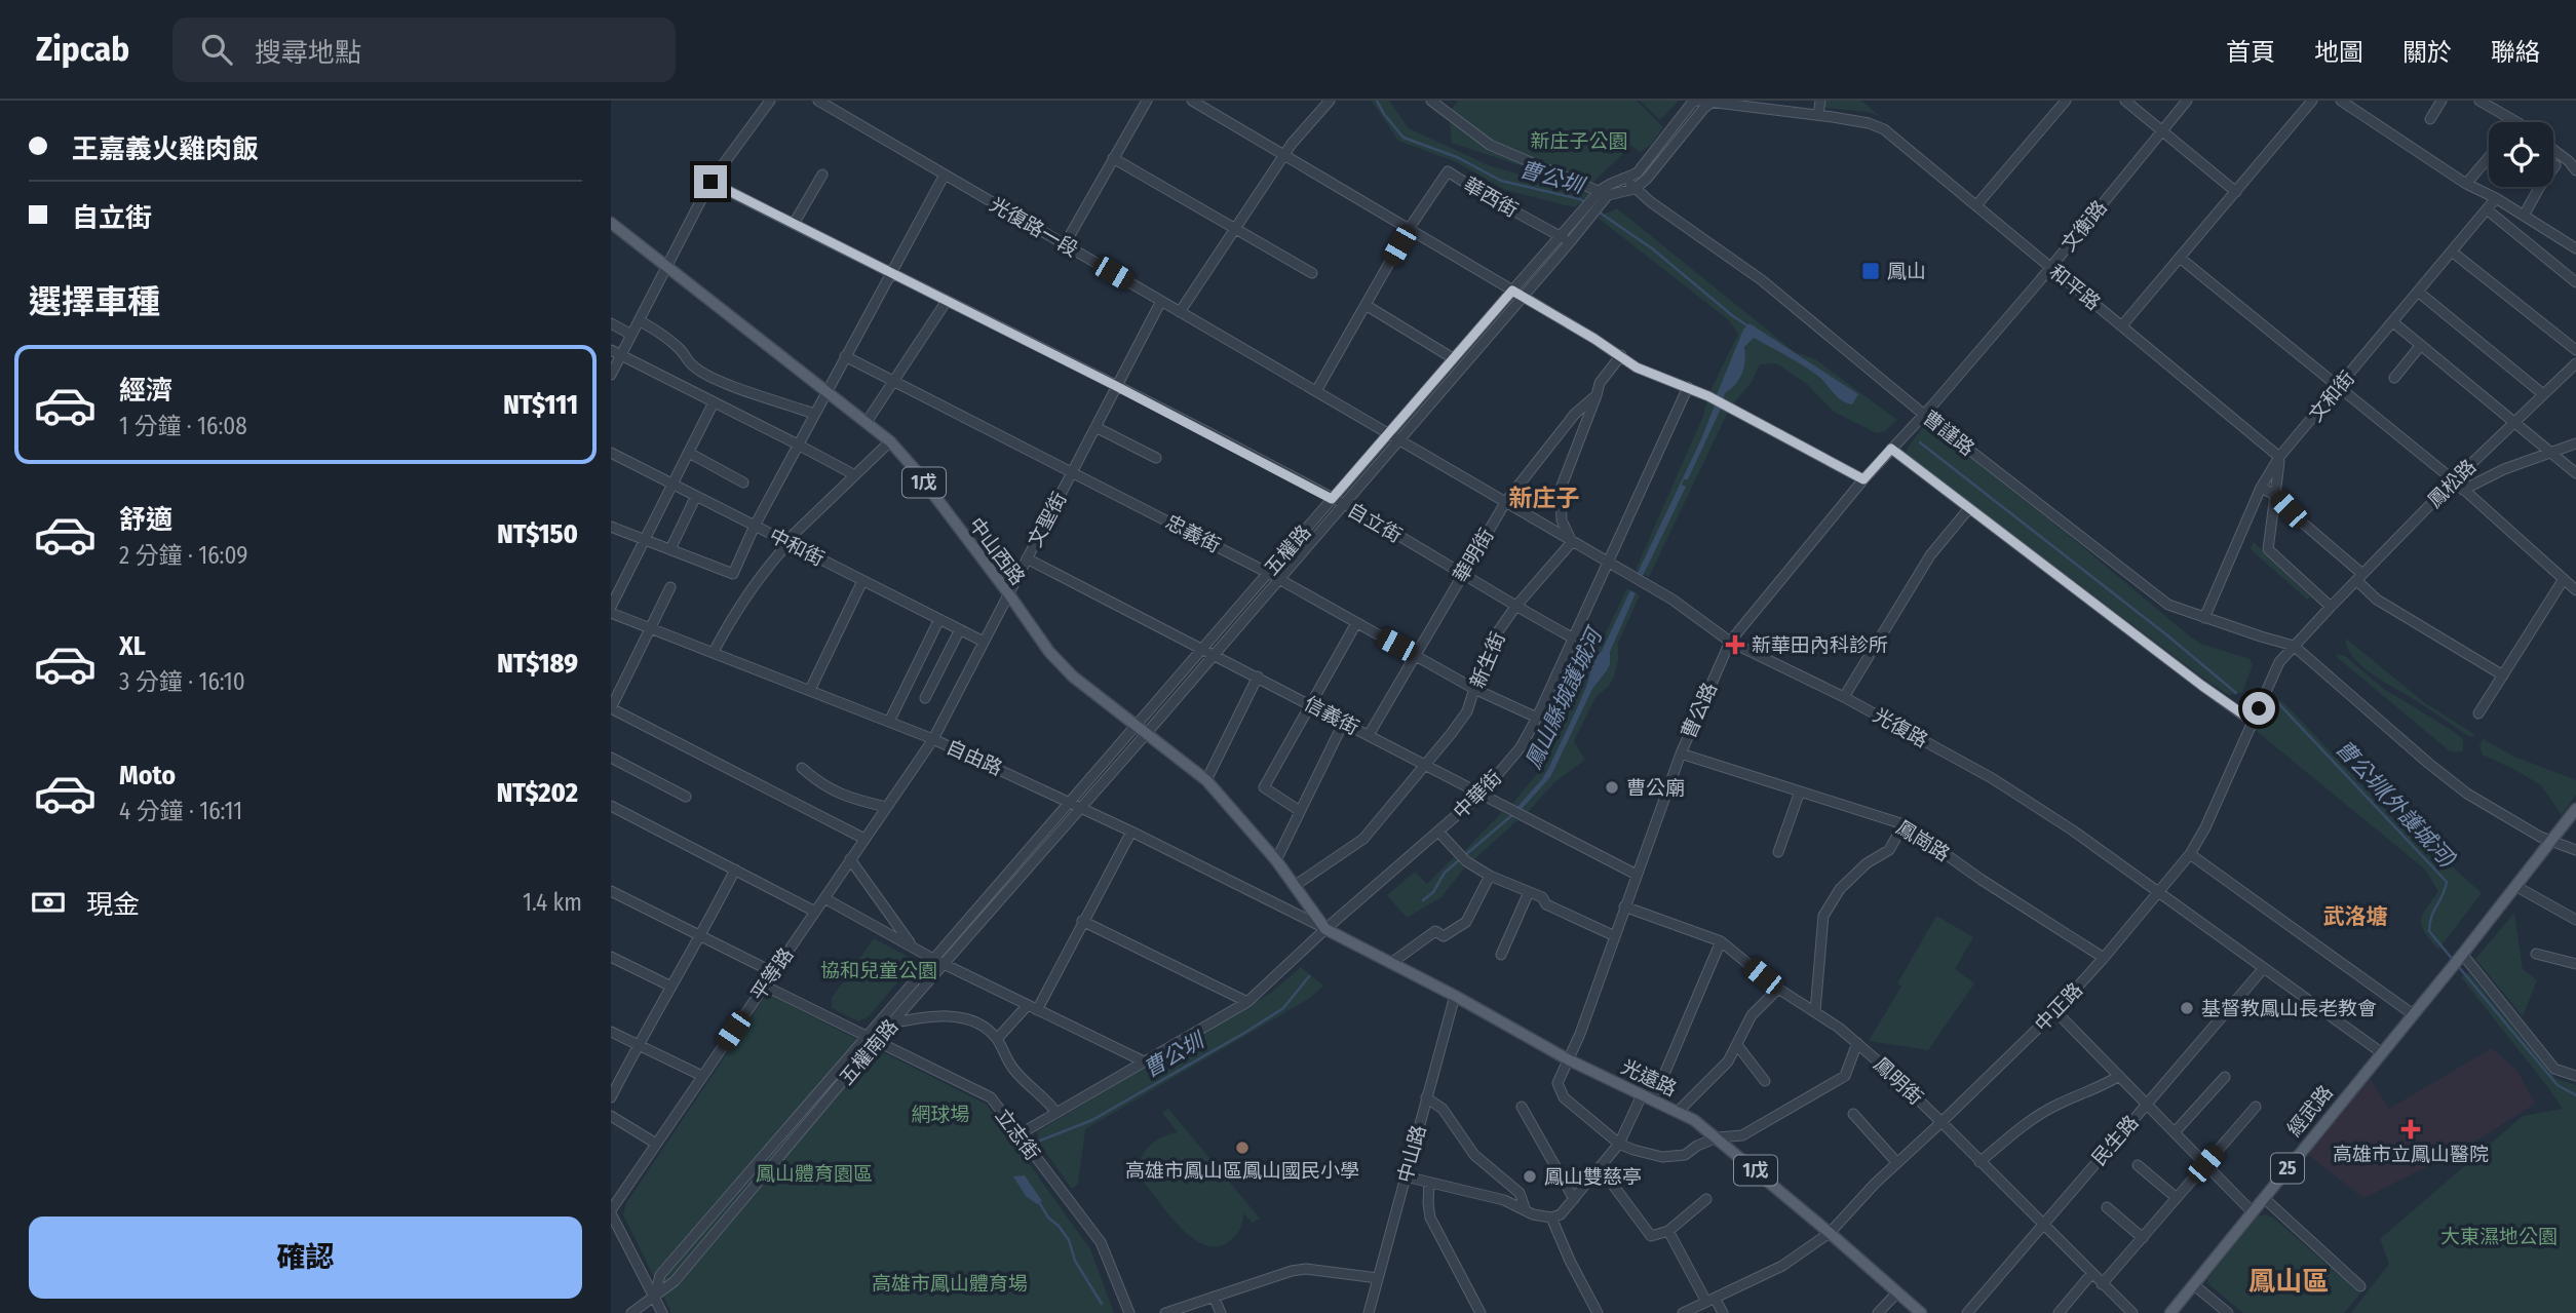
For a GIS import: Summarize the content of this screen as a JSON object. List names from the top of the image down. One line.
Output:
{"streets":{"main road":["1戊","中山西路","光遠路","經武路","25"],"street":["華西街","文衡路","光復路一段","和平路","文和街","曹謹路","鳳松路","文聖街","自立街","忠義街","中和街","五權路","華明街","新生街","曹公路","信義街","光復路","自由路","中華街","鳳崗路","平等路","中正路","五權南路","鳳明街","立志街","民生路","中山路"]},"crossings":[["華西街","光復路一段"],["華西街","五權路"],["文衡路","和平路"],["文衡路","曹謹路"],["文衡路","曹公路"],["光復路一段","文聖街"],["光復路一段","五權路"],["光復路一段","光復路"],["和平路","文和街"],["和平路","曹謹路"],["和平路","五權路"],["文和街","曹謹路"],["曹謹路","五權路"],["曹謹路","曹公路"],["曹謹路","中正路"],["鳳松路","中正路"],["文聖街","自立街"],["文聖街","忠義街"],["文聖街","中和街"],["文聖街","中山西路"],["文聖街","信義街"],["文聖街","自由路"],["文聖街","平等路"],["自立街","五權路"],["自立街","華明街"],["自立街","新生街"],["自立街","中華街"],["忠義街","五權路"],["忠義街","華明街"],["忠義街","新生街"],["忠義街","中華街"],["五權路","中山西路"],["五權路","信義街"],["五權路","光復路"],["五權路","自由路"],["五權路","五權南路"],["中山西路","新生街"],["中山西路","自由路"],["中山西路","中華街"],["中山西路","光遠路"],["華明街","信義街"],["華明街","光復路"],["新生街","信義街"],["新生街","光復路"],["曹公路","信義街"],["曹公路","光復路"],["曹公路","鳳崗路"],["曹公路","光遠路"],["曹公路","鳳明街"],["信義街","中華街"],["光復路","中華街"],["光復路","中正路"],["光復路","經武路"],["光復路","民生路"],["自由路","中華街"],["自由路","平等路"],["自由路","五權南路"],["自由路","光遠路"],["中華街","光遠路"],["中華街","立志街"],["鳳崗路","中正路"],["平等路","立志街"],["中正路","光遠路"],["中正路","鳳明街"],["五權南路","立志街"],["光遠路","中山路"],["鳳明街","民生路"]],"districts":["新庄子","武洛塘","鳳山區"],"water":["曹公圳","鳳山縣城護城河","曹公圳(外護城河)"],"parks":["新庄子公園","協和兒童公園","網球場","鳳山體育園區","大東濕地公園","高雄市鳳山體育場"],"places":{"transit":["鳳山"],"health":["新華田內科診所","高雄市立鳳山醫院"],"other":["曹公廟","基督教鳳山長老教會","高雄市鳳山區鳳山國民小學","鳳山雙慈亭"]},"page":{"header":"Zipcab","search":"搜尋地點","nav":["首頁","地圖","關於","聯絡"],"banner":["王嘉義火雞肉飯","自立街"],"heading":"選擇車種","list":[{"name":"經濟","note":"1 分鐘 · 16:08","value":"NT$111"},{"name":"舒適","note":"2 分鐘 · 16:09","value":"NT$150"},{"name":"XL","note":"3 分鐘 · 16:10","value":"NT$189"},{"name":"Moto","note":"4 分鐘 · 16:11","value":"NT$202"}],"pay":["現金","1.4 km"],"buttons":"確認"}}
